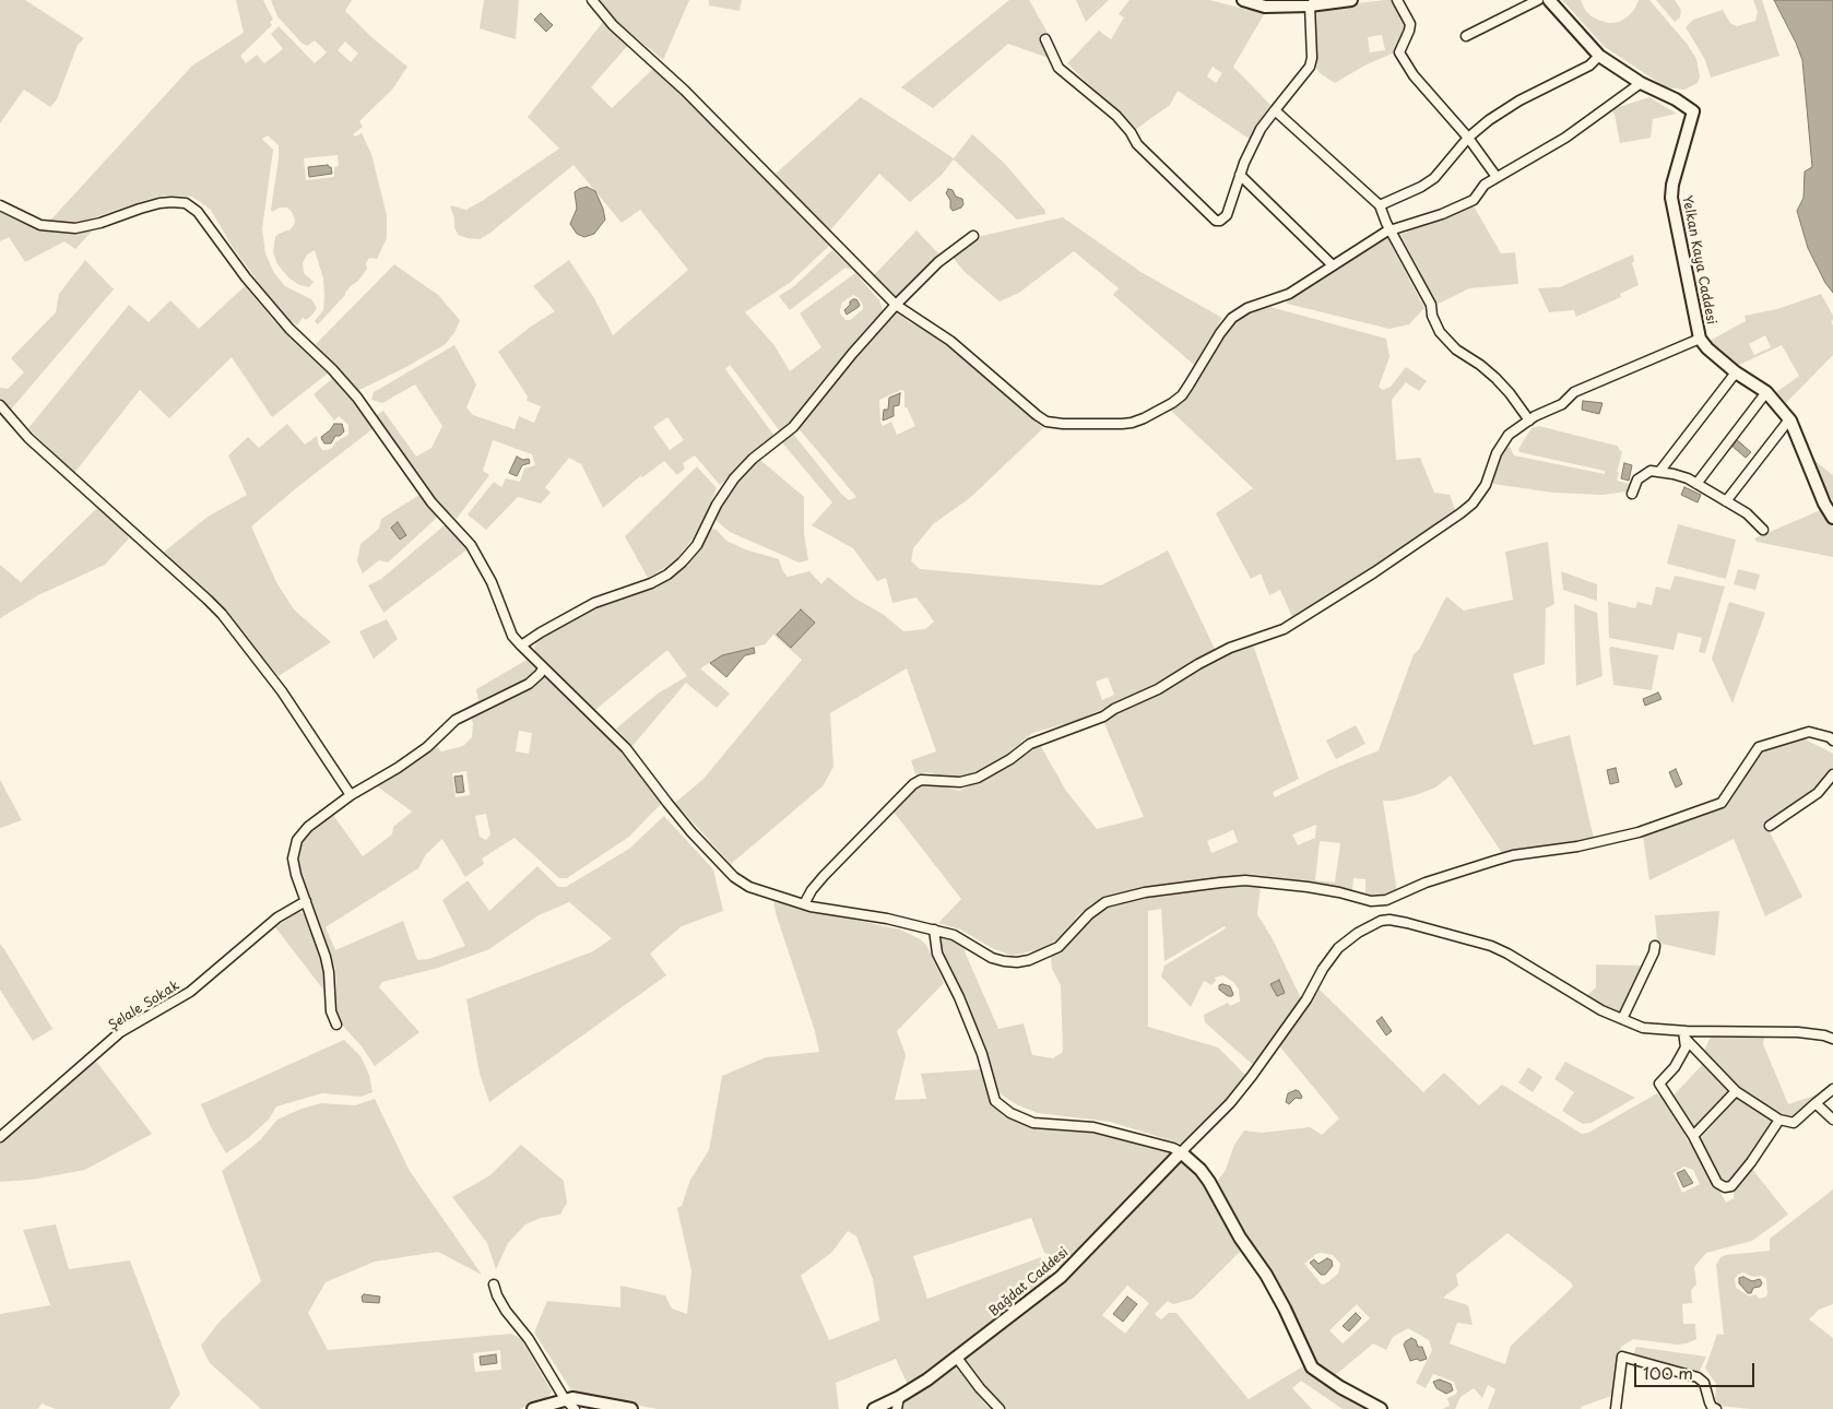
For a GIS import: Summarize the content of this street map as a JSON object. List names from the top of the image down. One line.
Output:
{"streets":{"street":["Yelkan Kaya Caddesi","Şelale Sokak","Bağdat Caddesi"]},"scale_bar":"100 m"}
